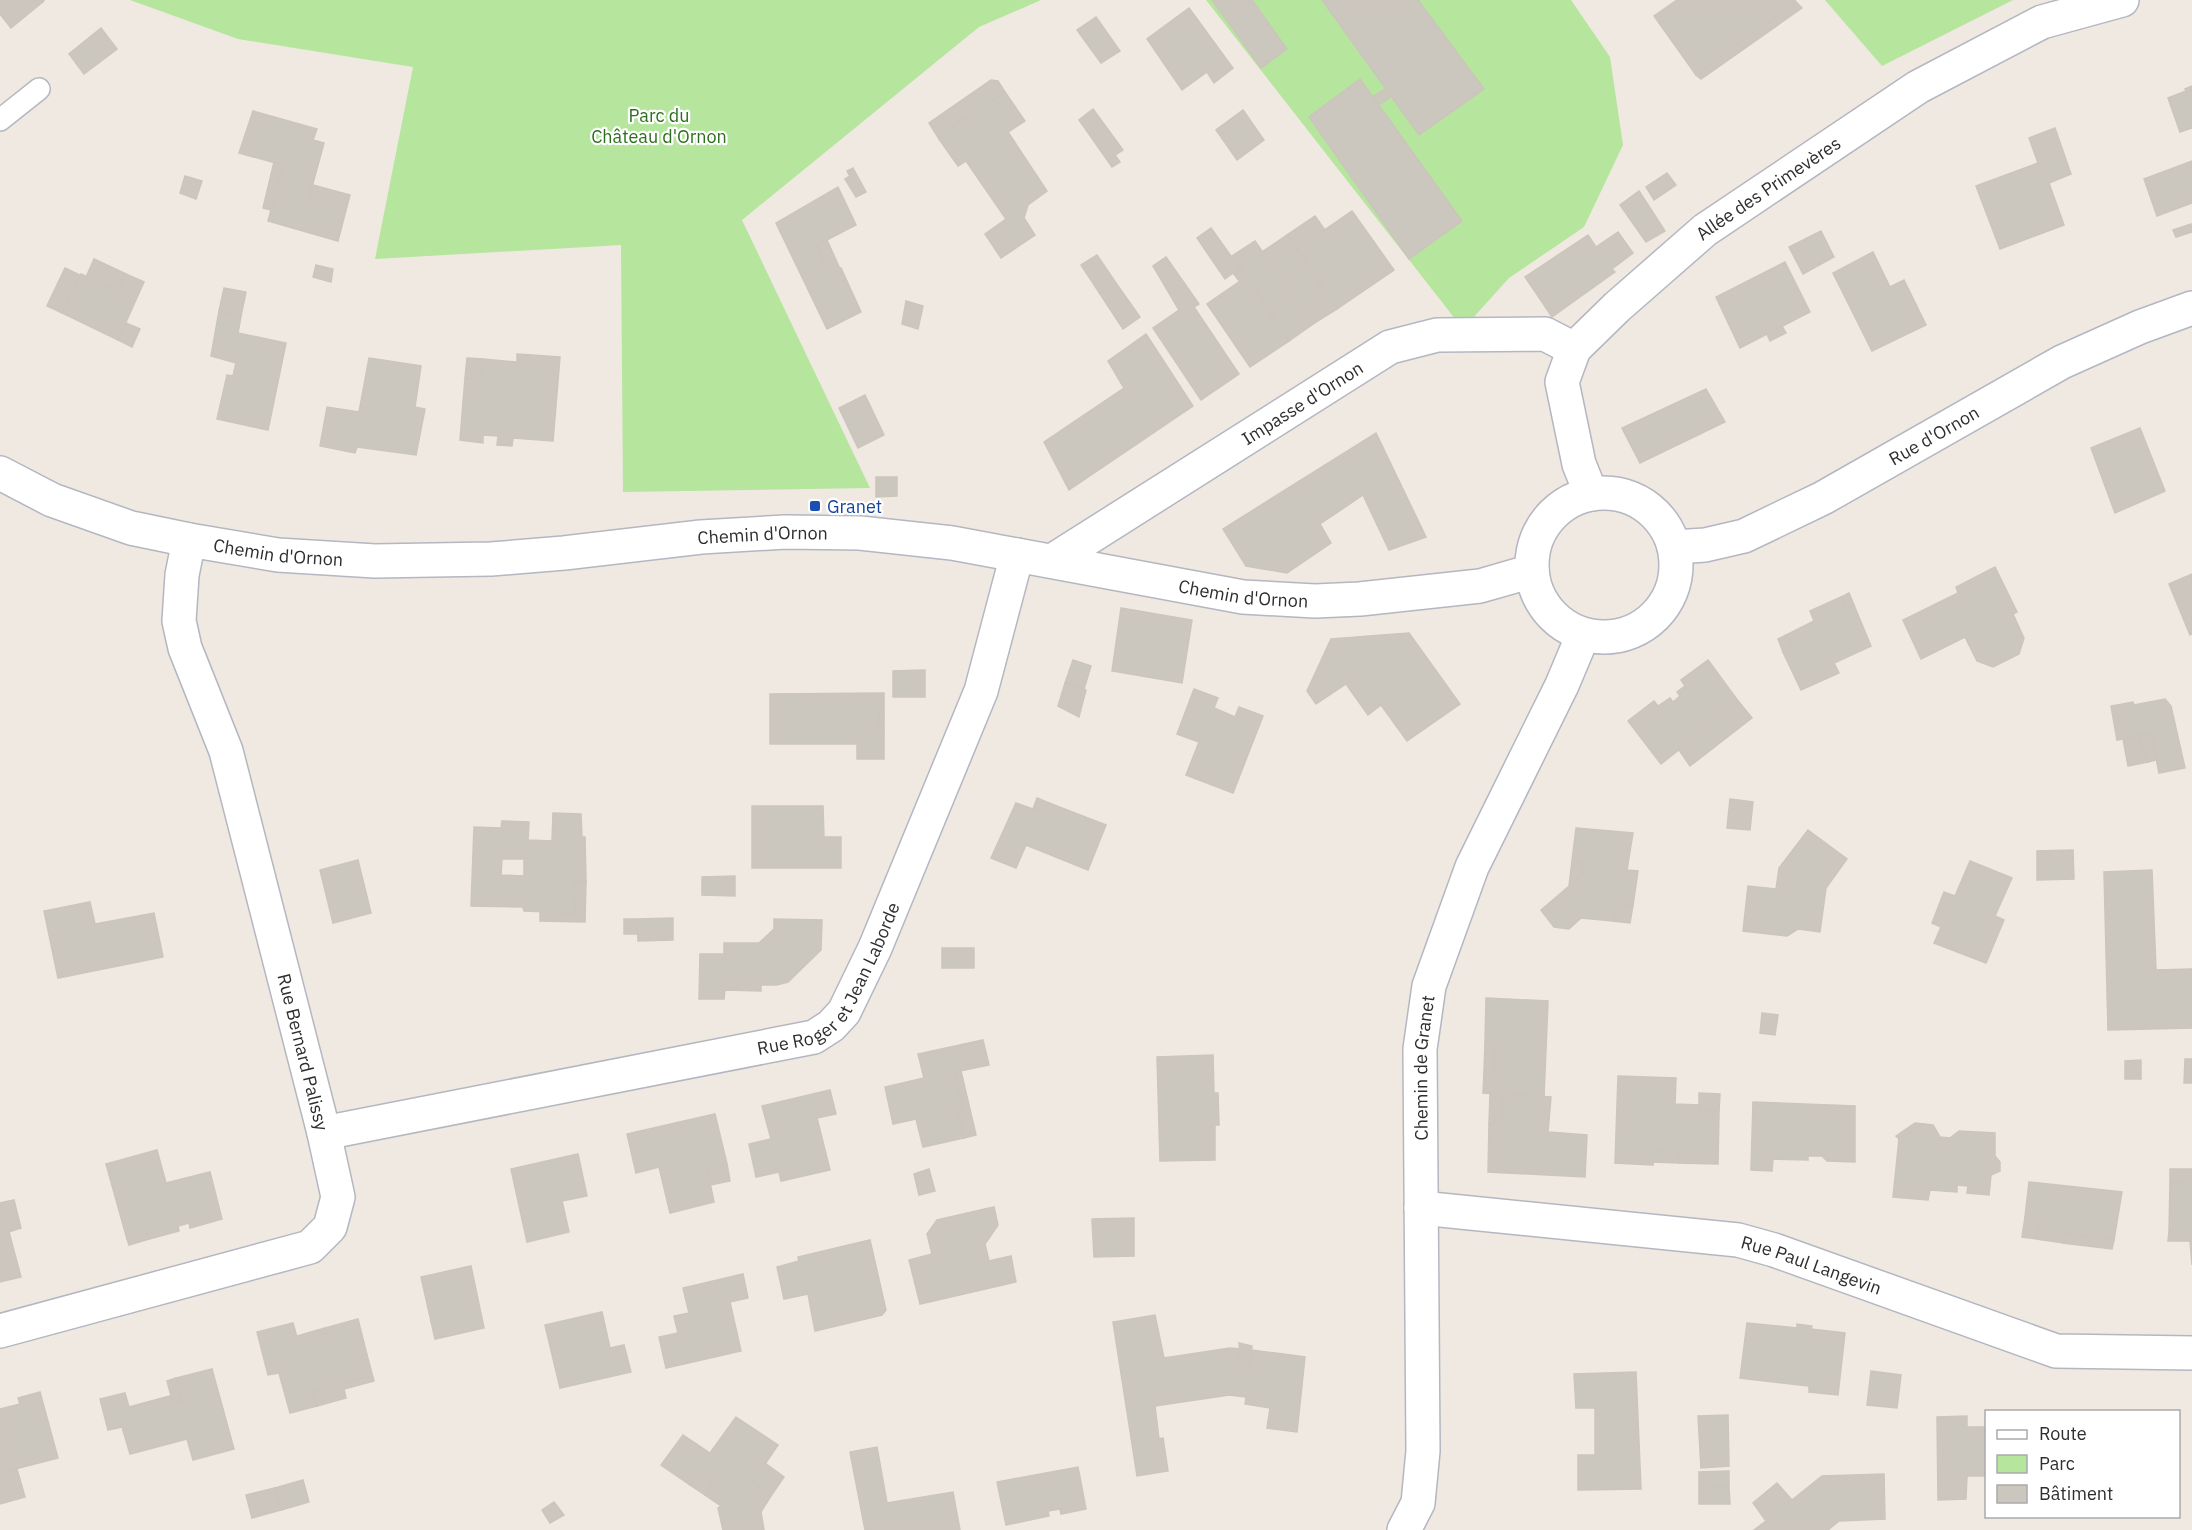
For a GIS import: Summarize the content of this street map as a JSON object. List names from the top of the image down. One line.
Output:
{"streets":{"street":["Allée des Primevères","Impasse d'Ornon","Rue d'Ornon","Chemin d'Ornon","Rue Roger et Jean Laborde","Rue Bernard Palissy","Chemin de Granet","Rue Paul Langevin"]},"crossings":[["Allée des Primevères","Impasse d'Ornon"],["Allée des Primevères","Rue d'Ornon"],["Allée des Primevères","Chemin d'Ornon"],["Allée des Primevères","Chemin de Granet"],["Impasse d'Ornon","Chemin d'Ornon"],["Rue d'Ornon","Chemin d'Ornon"],["Rue d'Ornon","Chemin de Granet"],["Chemin d'Ornon","Rue Roger et Jean Laborde"],["Chemin d'Ornon","Rue Bernard Palissy"],["Chemin d'Ornon","Chemin de Granet"],["Rue Roger et Jean Laborde","Rue Bernard Palissy"],["Chemin de Granet","Rue Paul Langevin"]],"parks":["Parc du Château d'Ornon"],"places":{"transit":["Granet"]},"legend":["Route","Parc","Bâtiment"]}
